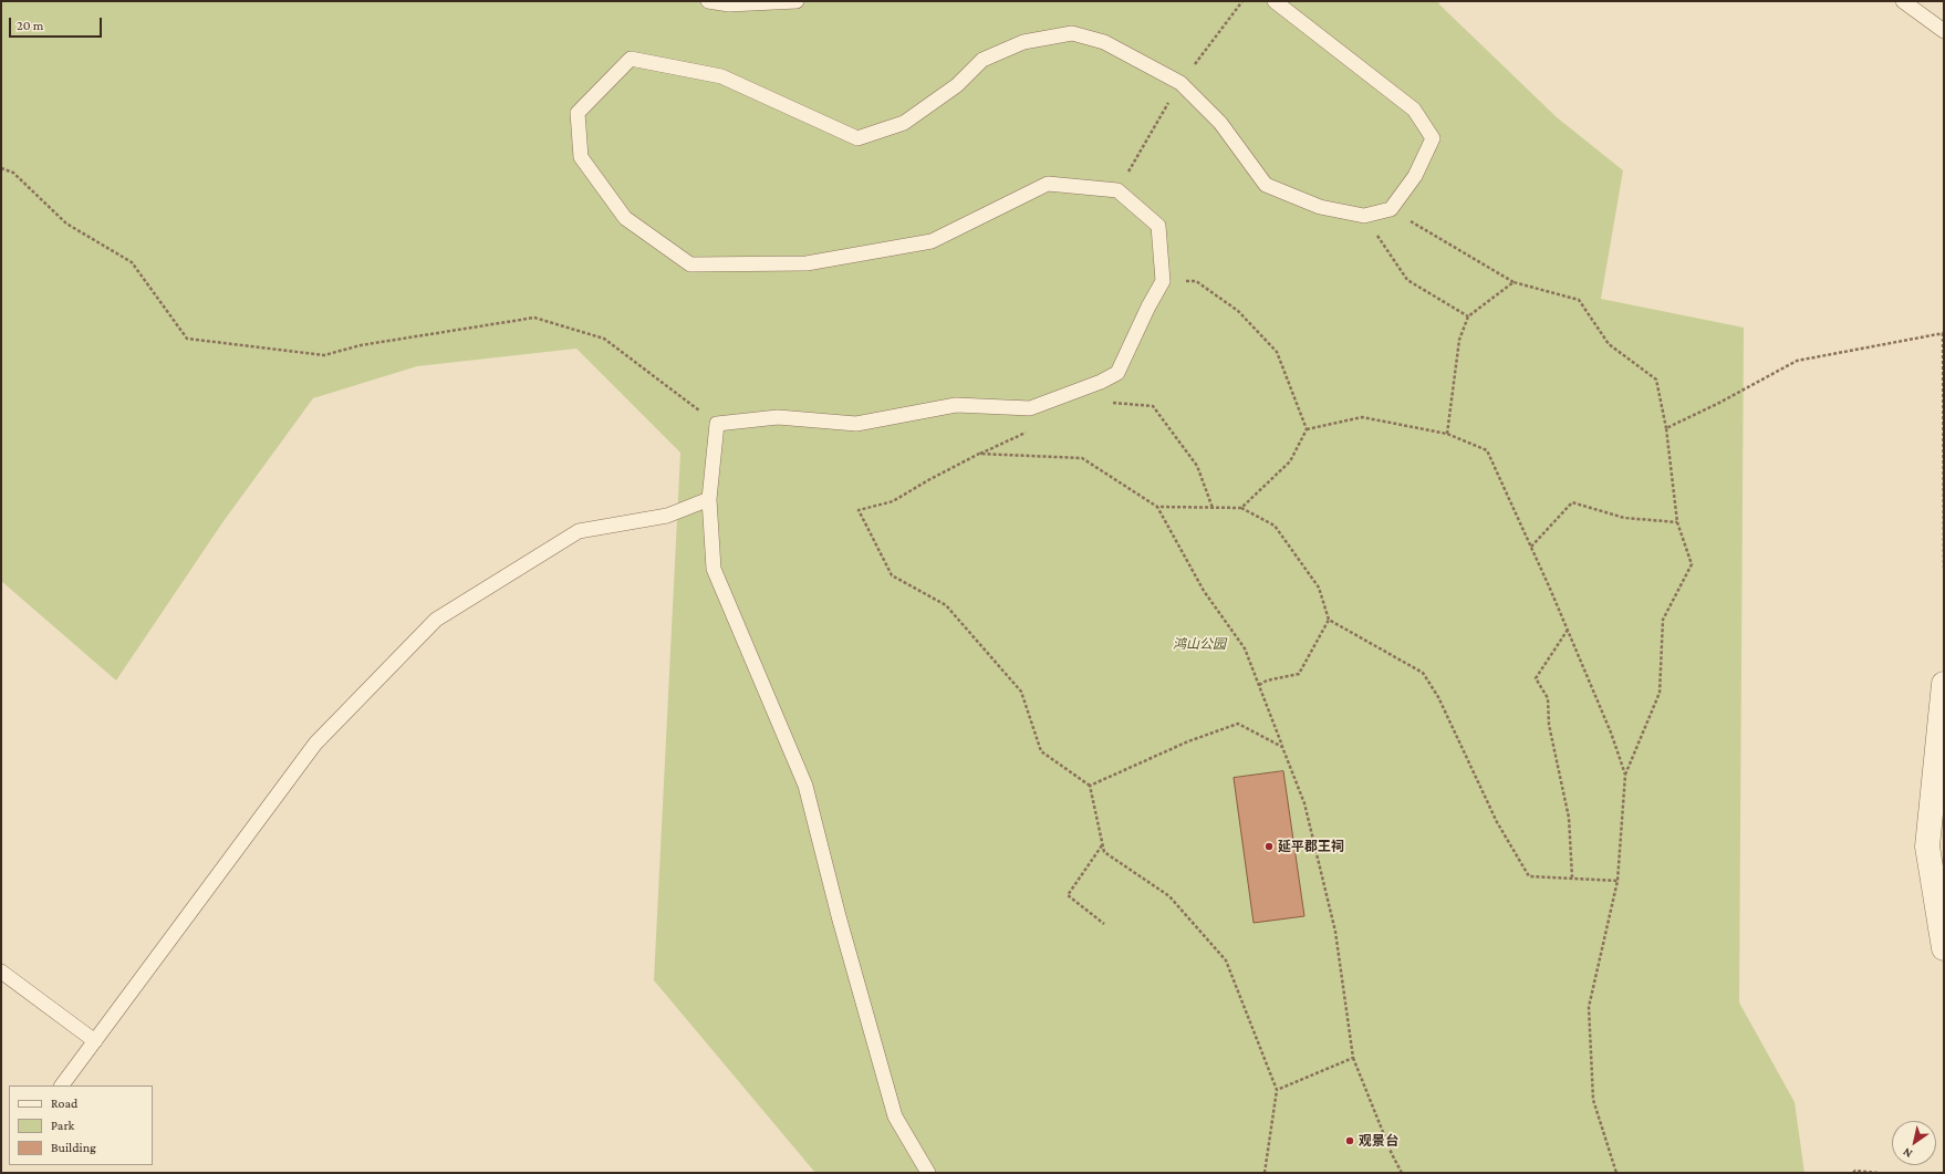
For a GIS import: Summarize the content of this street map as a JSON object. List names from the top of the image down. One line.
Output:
{"parks":["鸿山公园"],"places":["延平郡王祠","观景台"],"legend":["Road","Park","Building"],"scale_bar":"20 m","north":"bottom left"}
